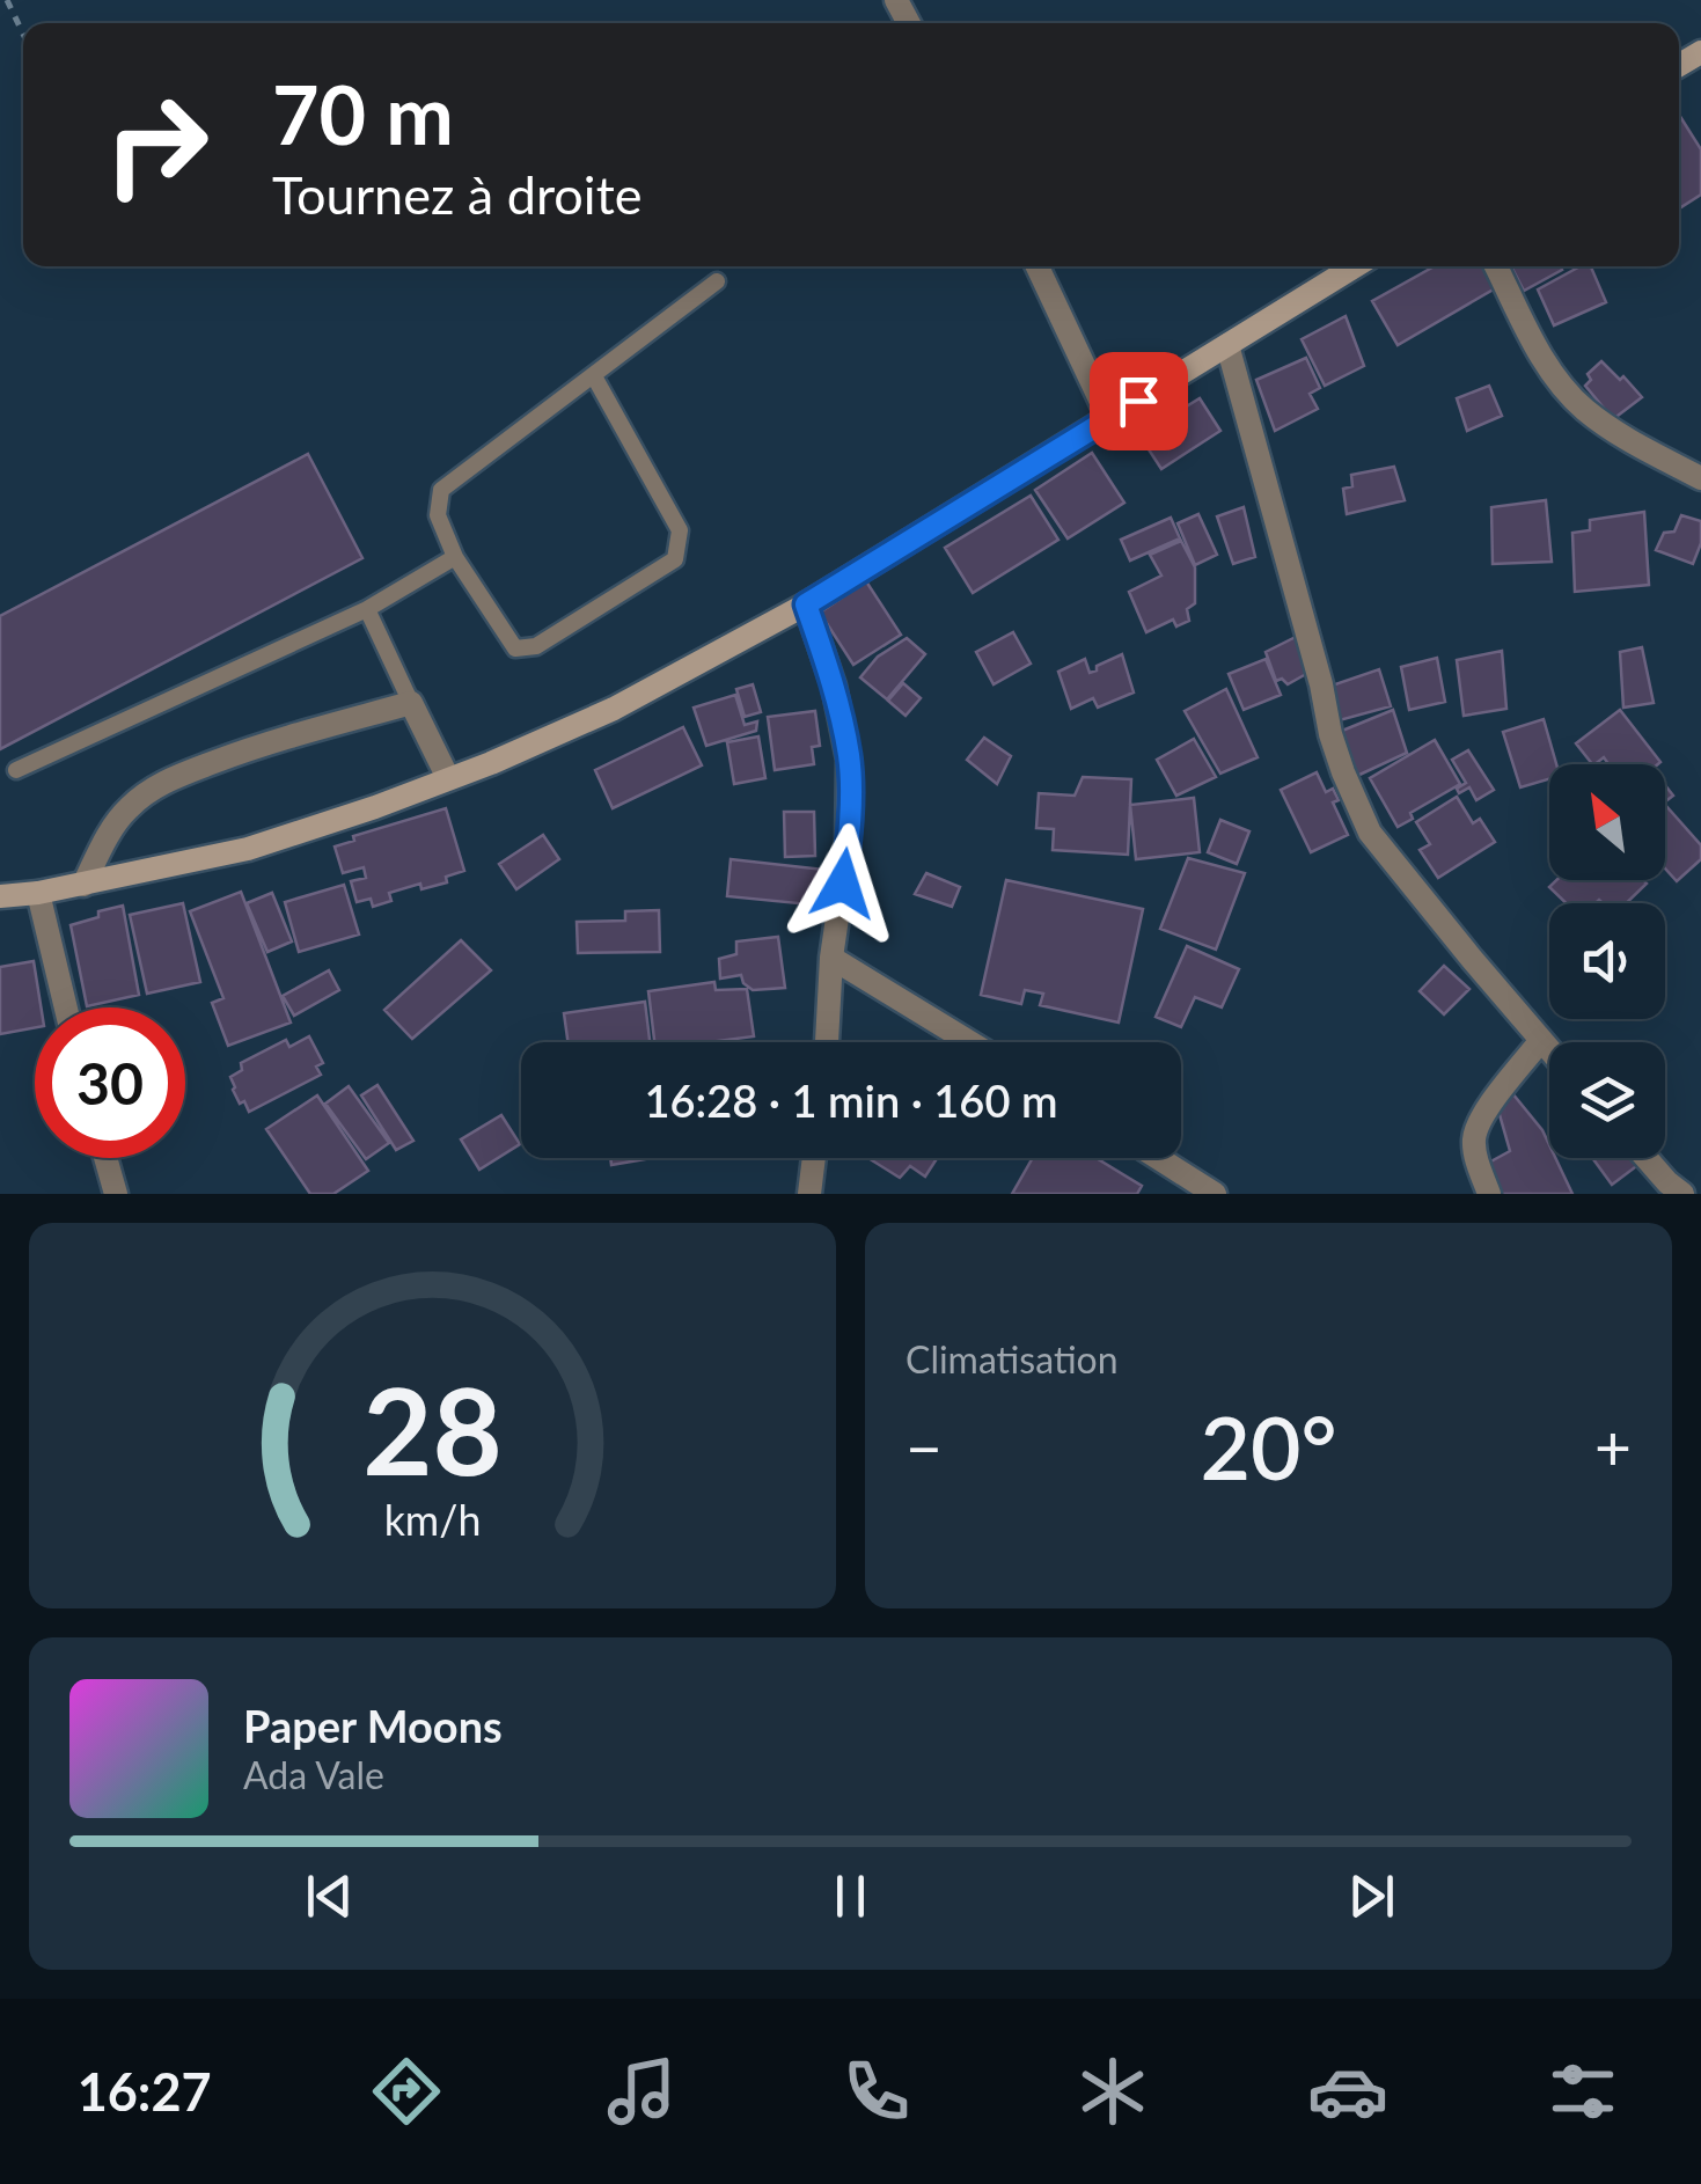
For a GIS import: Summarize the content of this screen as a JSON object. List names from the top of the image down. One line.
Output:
{"north":"top left","page":{"turn":["70 m","Tournez à droite"],"limit":"30","trip":"16:28 · 1 min · 160 m","tile":"Climatisation","heat":["−","20°","+"],"song":["Paper Moons","Ada Vale"],"tabs":"16:27","gauge":["28","km/h"]}}
